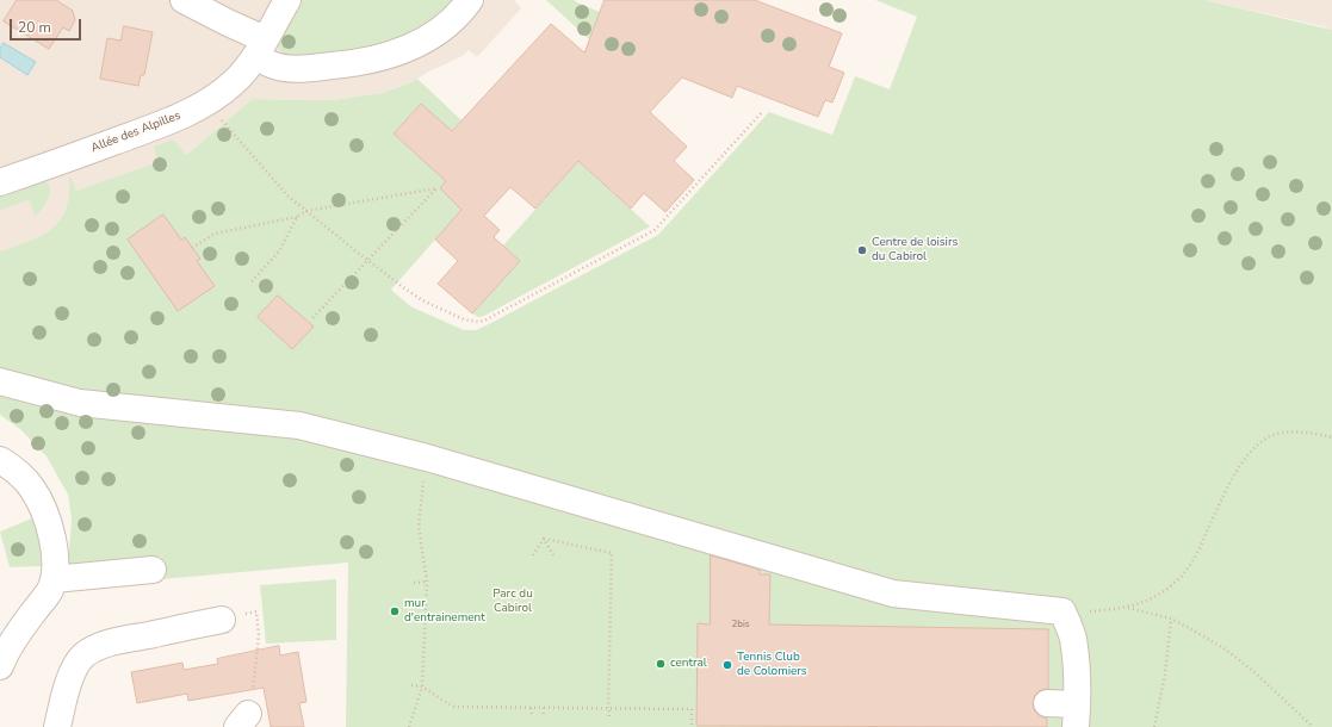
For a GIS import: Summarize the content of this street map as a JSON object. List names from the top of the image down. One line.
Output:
{"streets":{"street":["Allée des Alpilles"]},"parks":["Parc du Cabirol"],"places":["Centre de loisirs du Cabirol","mur d'entrainement","central","Tennis Club de Colomiers"],"house_numbers":["2bis"],"scale_bar":"20 m"}
